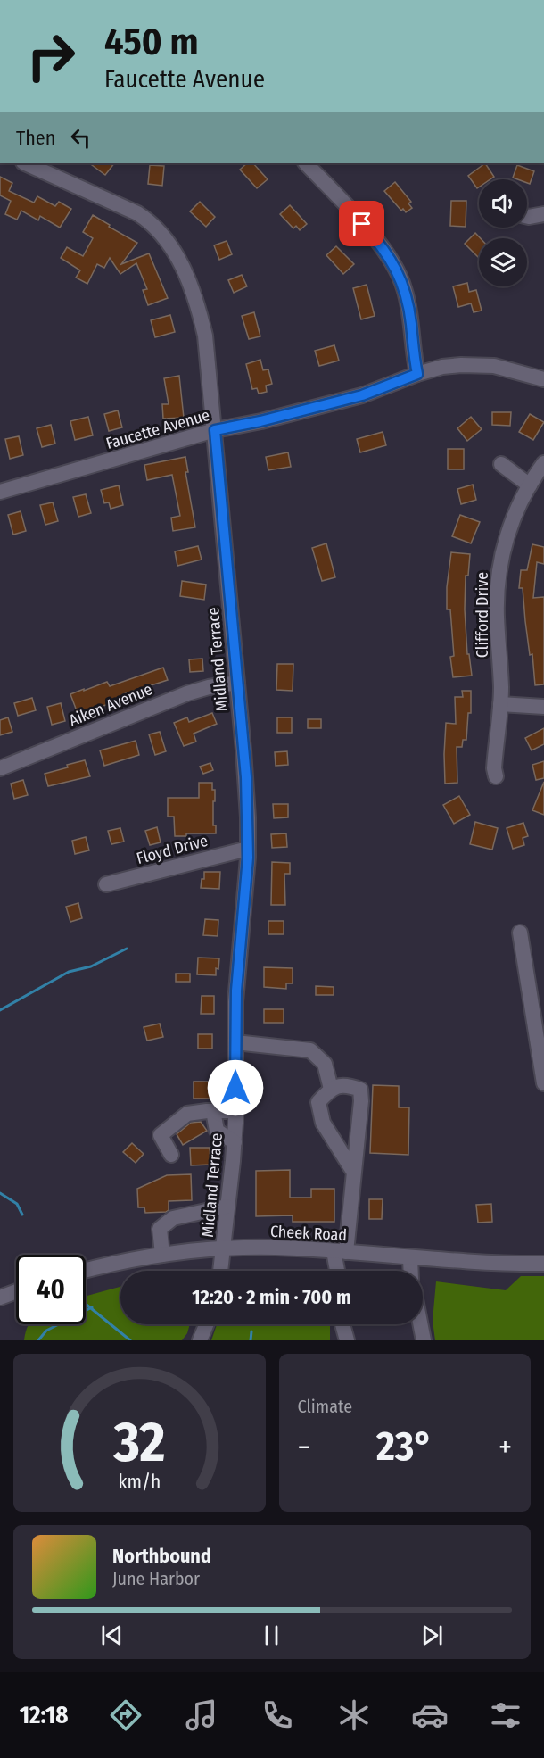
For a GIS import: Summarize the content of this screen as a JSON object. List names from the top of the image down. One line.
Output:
{"streets":{"street":["Faucette Avenue","Clifford Drive","Midland Terrace","Aiken Avenue","Floyd Drive","Cheek Road"]},"crossings":[["Faucette Avenue","Midland Terrace"],["Midland Terrace","Aiken Avenue"],["Midland Terrace","Floyd Drive"],["Midland Terrace","Cheek Road"]],"page":{"turn":["450 m","Faucette Avenue"],"then":"Then","limit":"40","trip":"12:20 · 2 min · 700 m","tile":"Climate","heat":["−","23°","+"],"song":["Northbound","June Harbor"],"tabs":"12:18","gauge":["32","km/h"]}}
